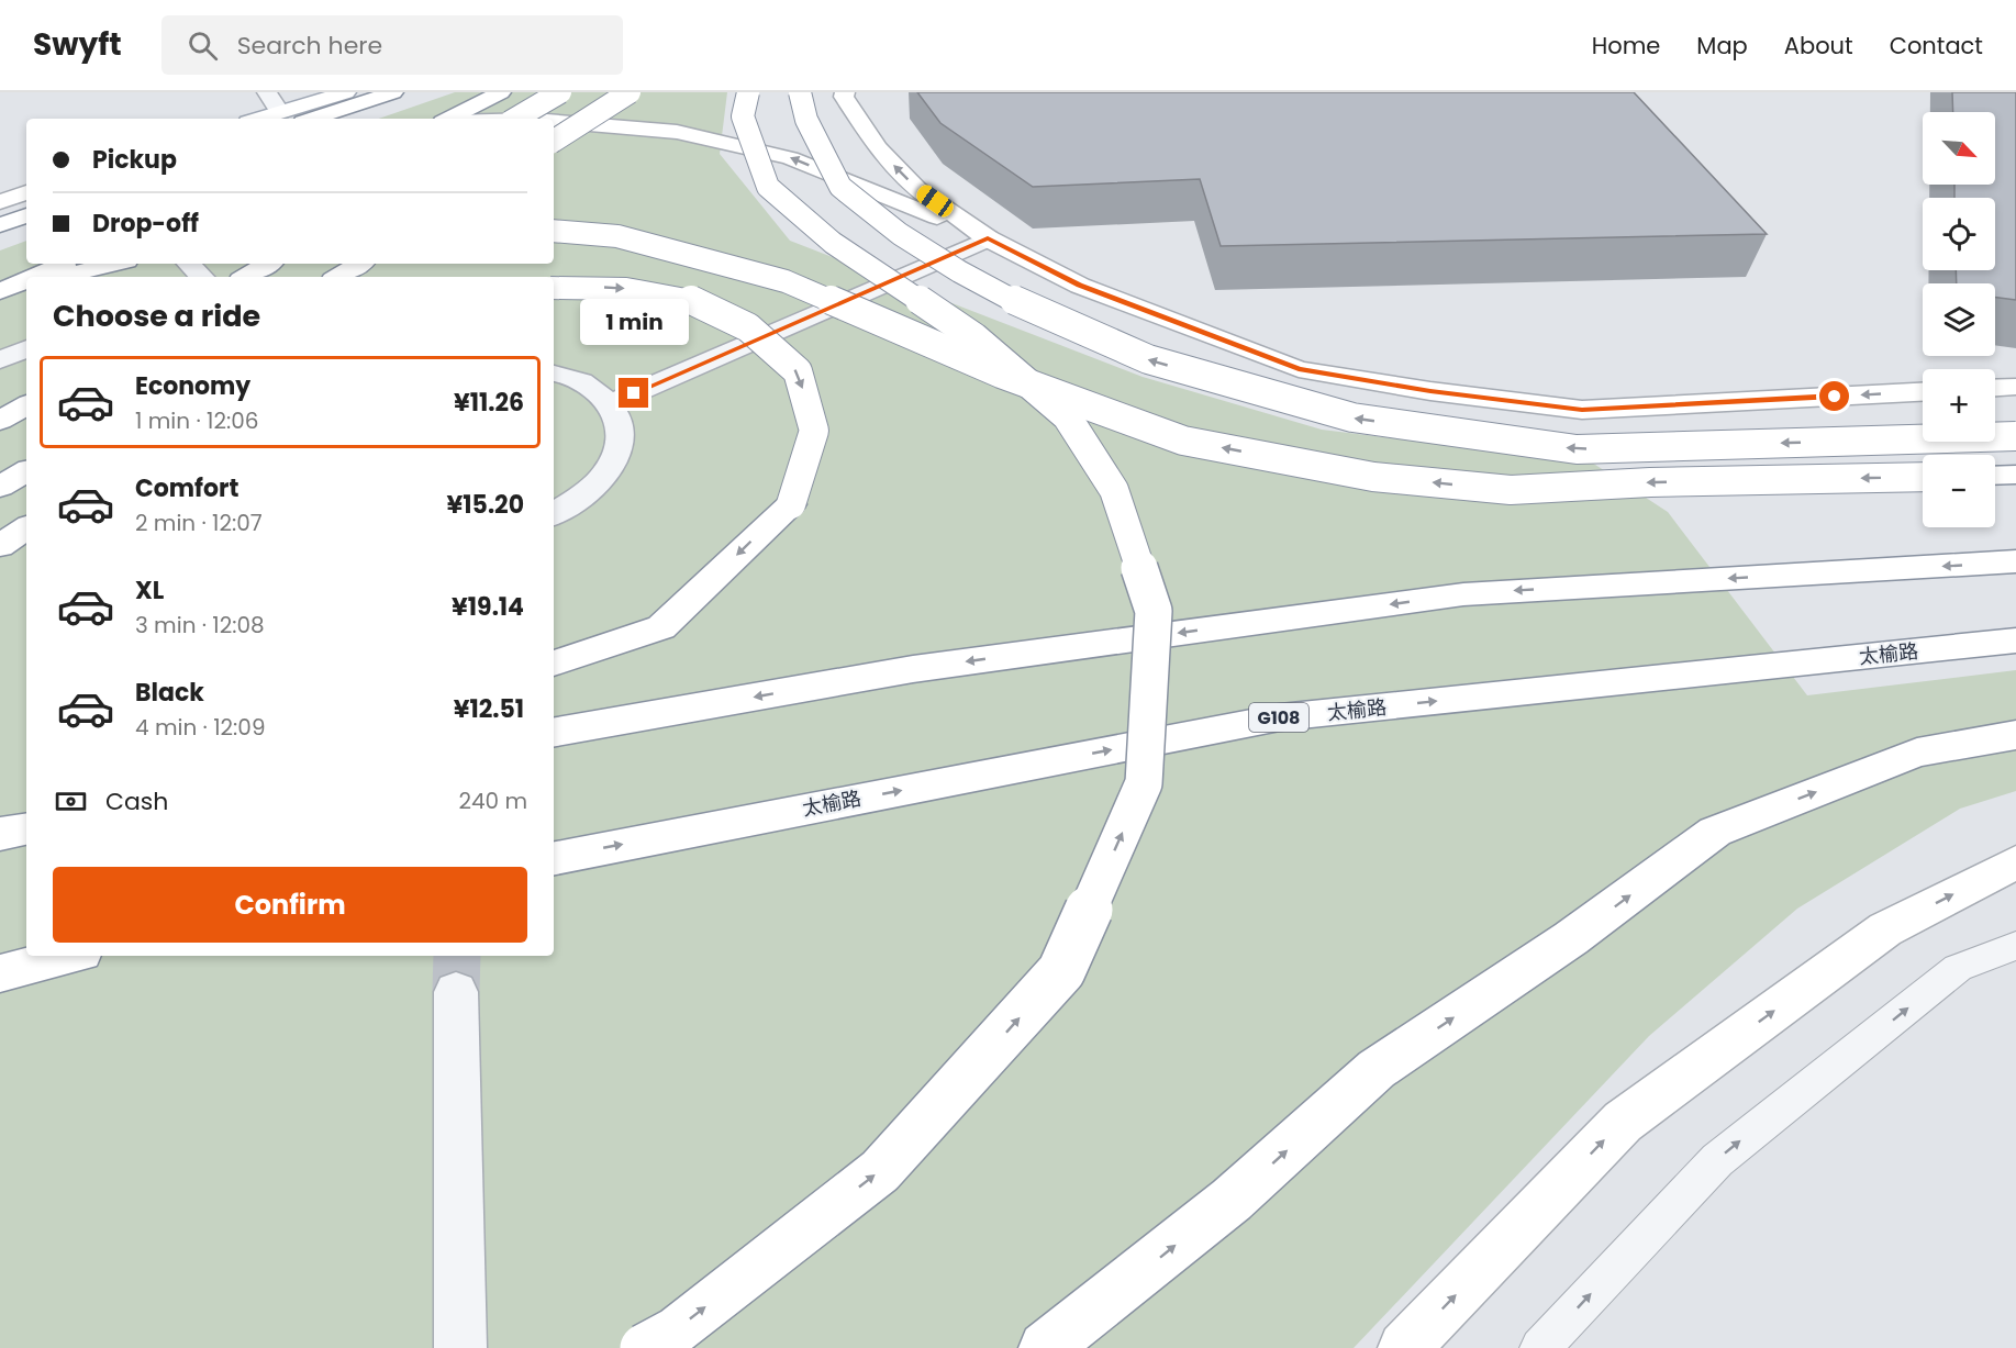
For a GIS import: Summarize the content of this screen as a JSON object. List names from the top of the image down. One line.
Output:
{"streets":{"main road":["太榆路","G108"]},"north":"bottom right","page":{"header":"Swyft","search":"Search here","nav":["Home","Map","About","Contact"],"map_buttons":["+","−"],"banner":["Pickup","Drop-off"],"heading":"Choose a ride","bubble":"1 min","list":[{"name":"Economy","note":"1 min · 12:06","value":"¥11.26"},{"name":"Comfort","note":"2 min · 12:07","value":"¥15.20"},{"name":"XL","note":"3 min · 12:08","value":"¥19.14"},{"name":"Black","note":"4 min · 12:09","value":"¥12.51"}],"pay":["Cash","240 m"],"buttons":"Confirm"}}
